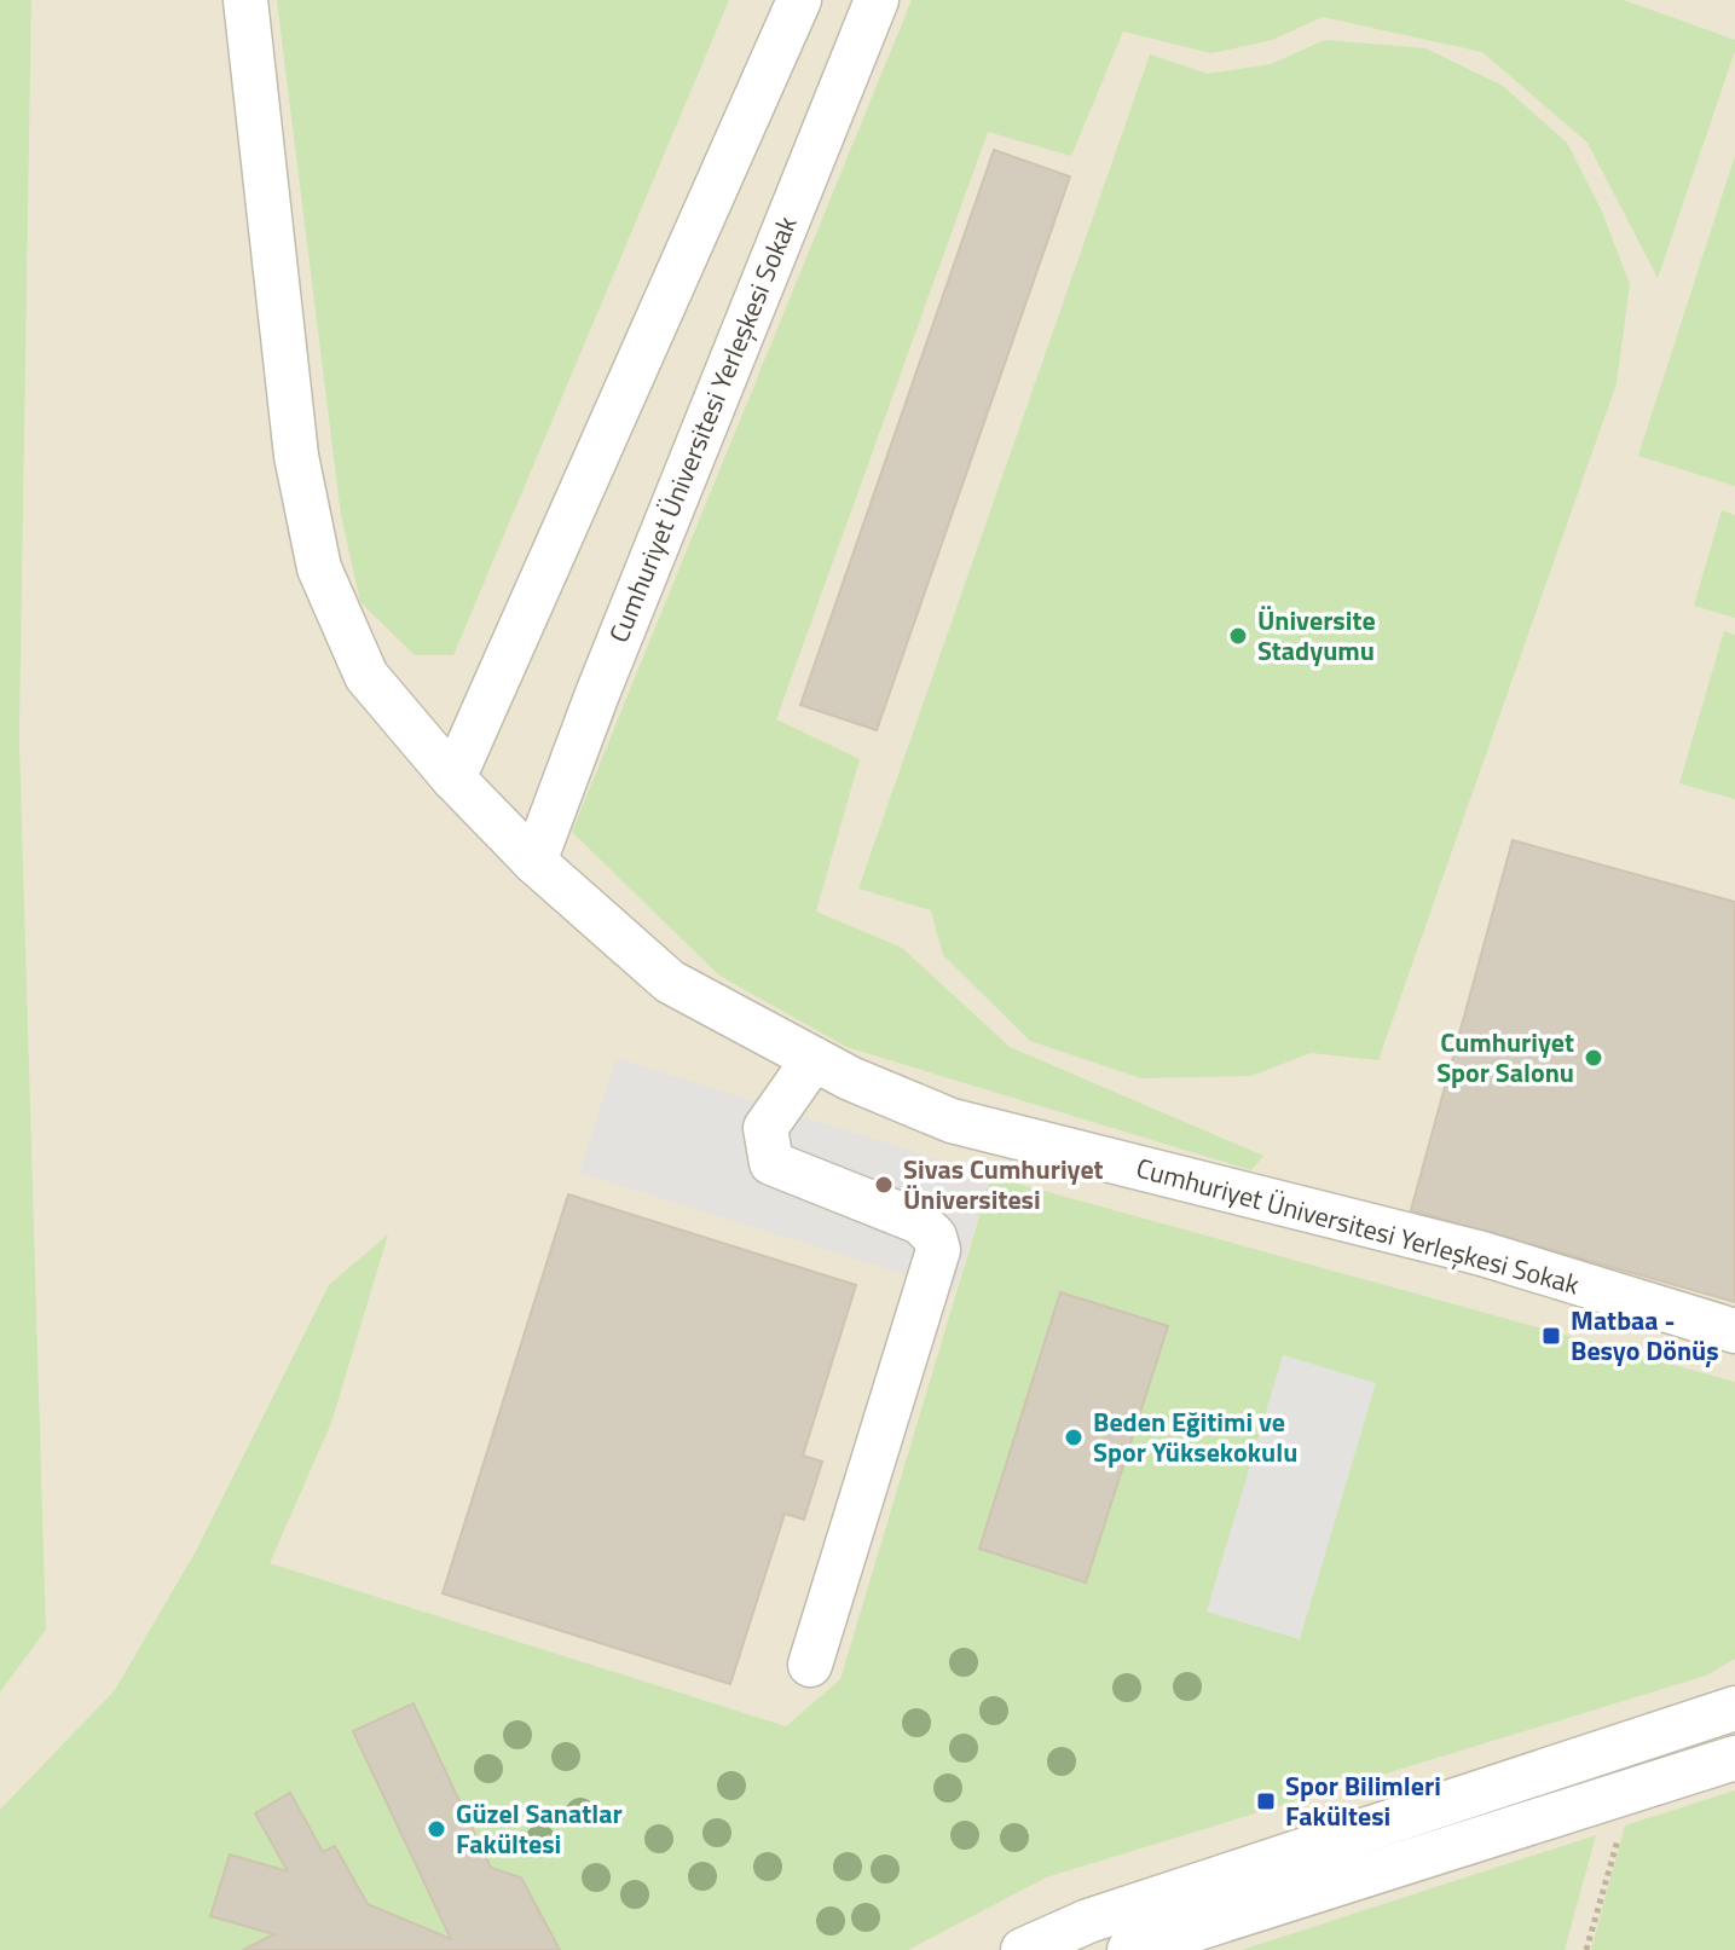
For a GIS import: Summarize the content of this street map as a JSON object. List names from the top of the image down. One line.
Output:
{"streets":{"street":["Cumhuriyet Üniversitesi Yerleşkesi Sokak"]},"places":{"other":["Üniversite Stadyumu","Cumhuriyet Spor Salonu","Sivas Cumhuriyet Üniversitesi","Beden Eğitimi ve Spor Yüksekokulu","Güzel Sanatlar Fakültesi"],"transit":["Matbaa - Besyo Dönüş","Spor Bilimleri Fakültesi"]}}
